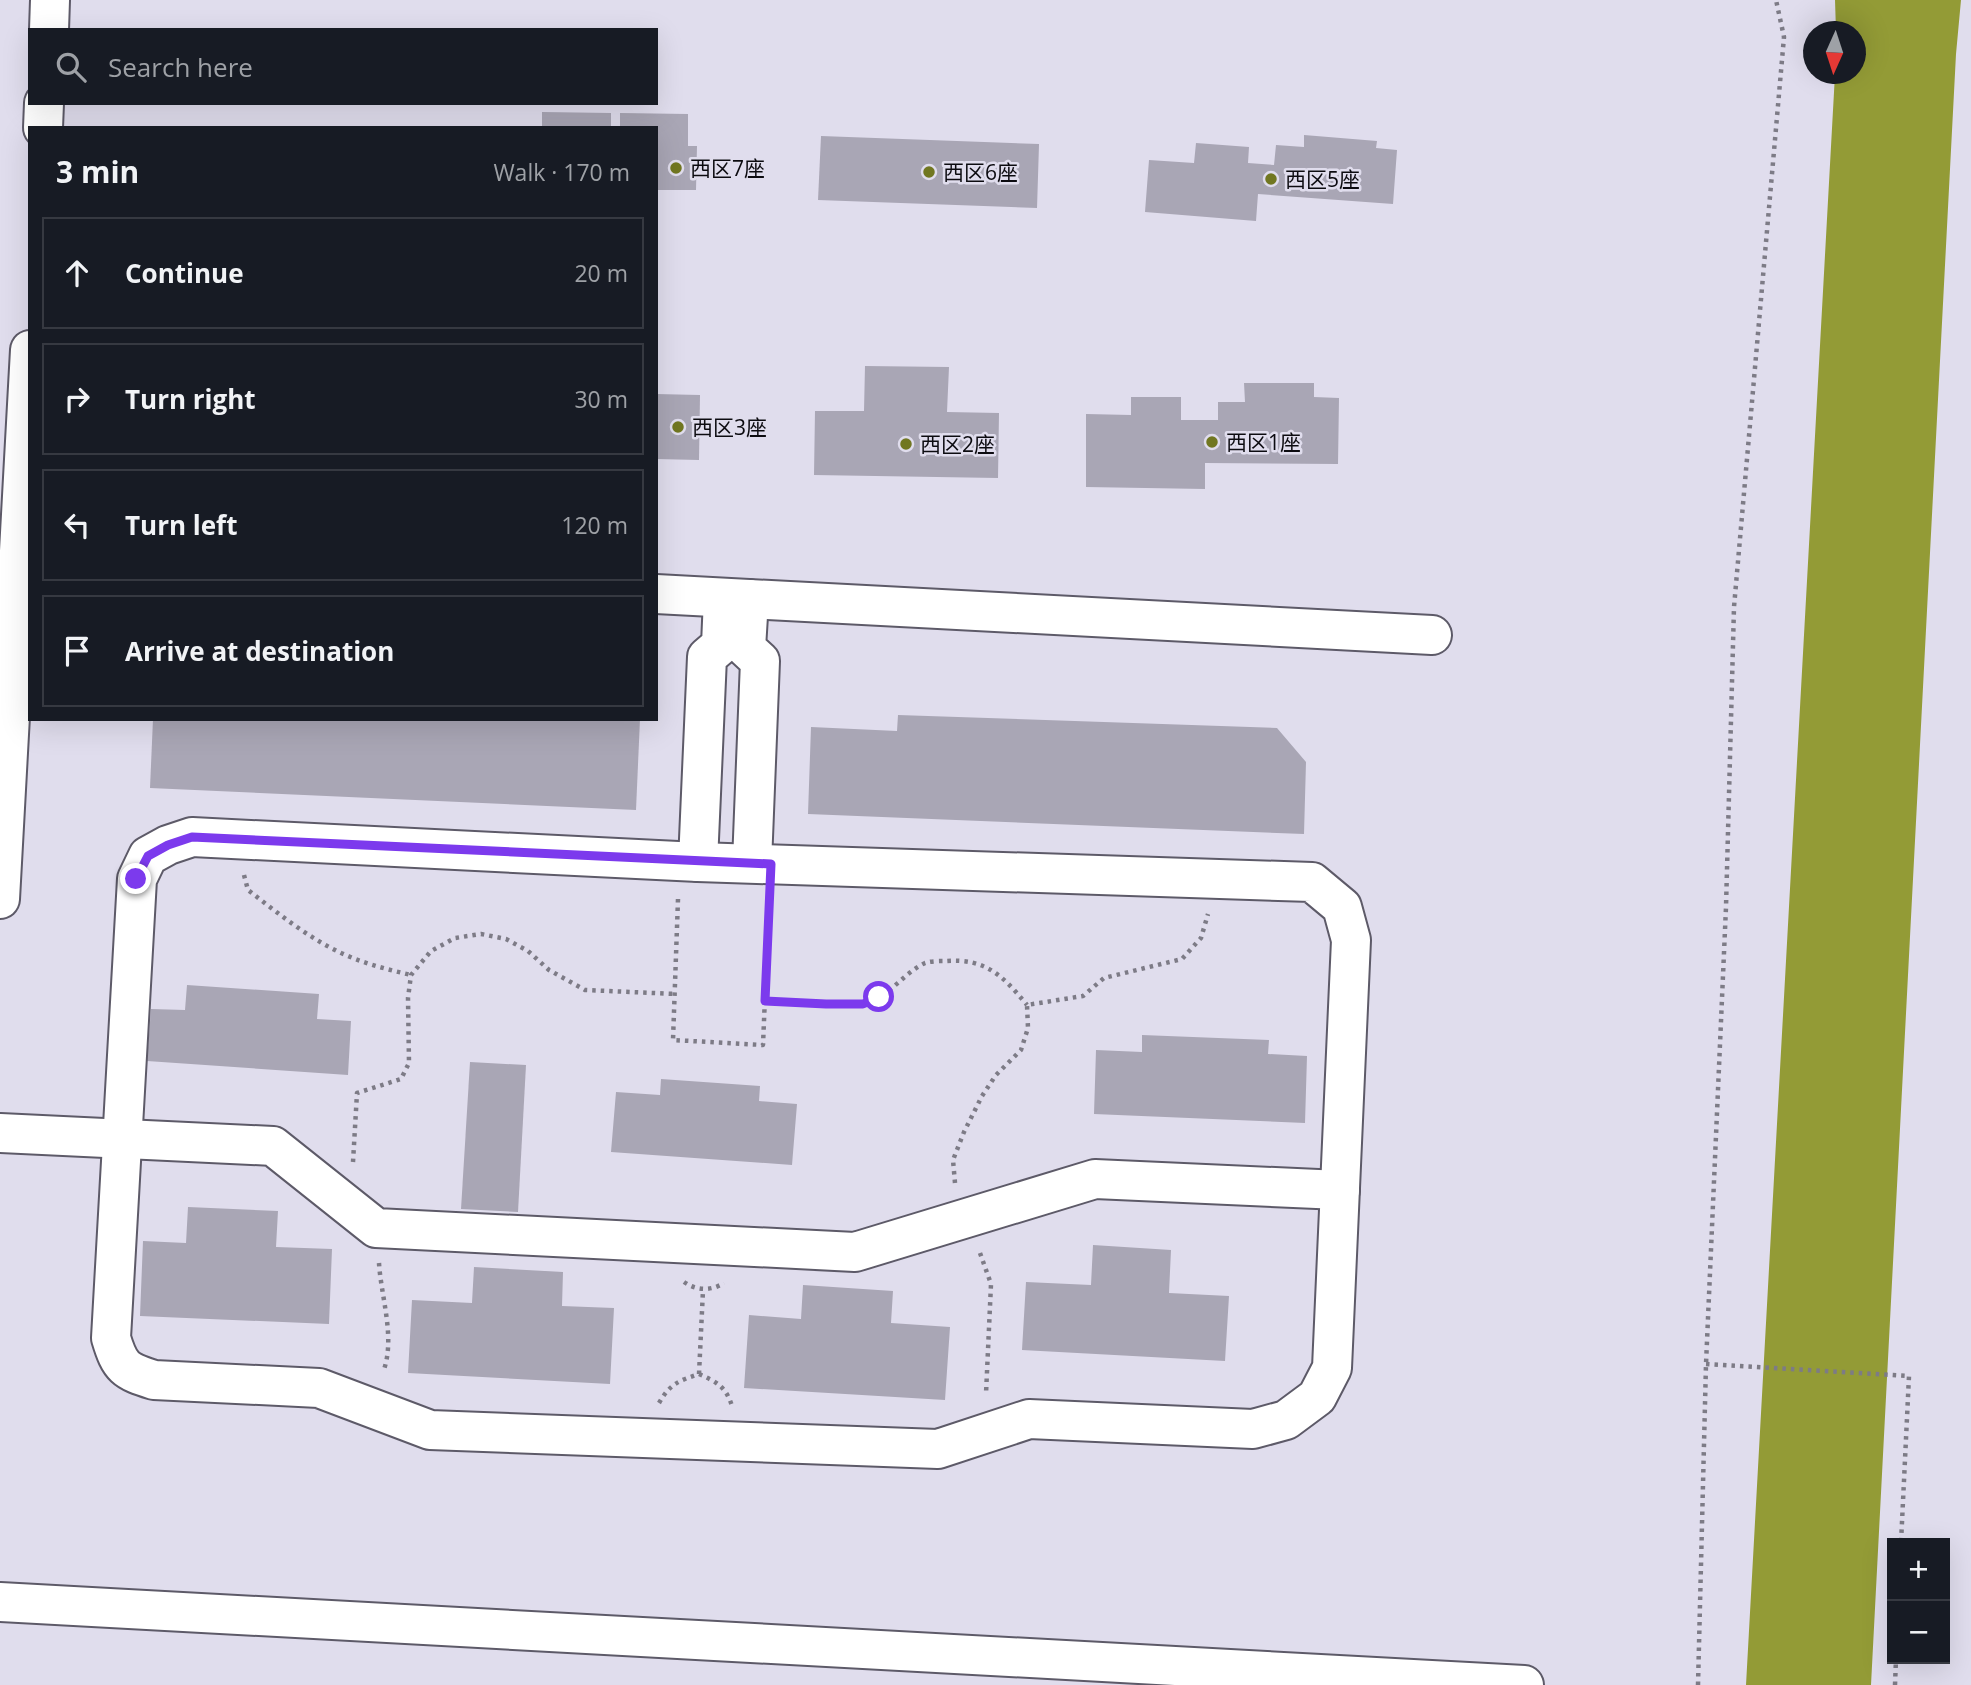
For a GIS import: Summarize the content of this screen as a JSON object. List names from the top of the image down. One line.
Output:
{"places":["西区7座","西区6座","西区5座","西区3座","西区1座","西区2座"],"north":"bottom","page":{"search":"Search here","heading":["3 min","Walk · 170 m"],"list":[["Continue","20 m"],["Turn right","30 m"],["Turn left","120 m"],"Arrive at destination"],"map_buttons":["+","−"]}}
